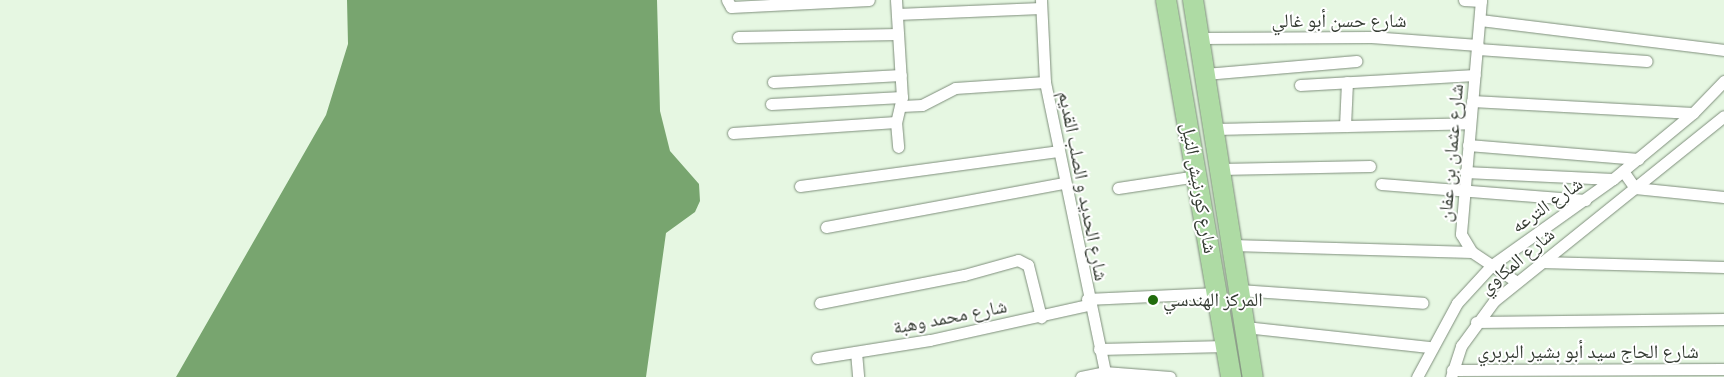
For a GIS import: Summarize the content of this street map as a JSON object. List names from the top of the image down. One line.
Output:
{"streets":{"highway":["شارع كورنيش النيل"],"street":["شارع حسن أبو غالي","شارع عثمان بن عفان","شارع الحديد و الصلب القديم","شارع الترعه","شارع المكاوي","شارع محمد وهبة","شارع الحاج سيد أبو بشير البربري"]},"crossings":[["شارع حسن أبو غالي","شارع عثمان بن عفان"],["شارع حسن أبو غالي","شارع كورنيش النيل"],["شارع الحديد و الصلب القديم","شارع محمد وهبة"],["شارع كورنيش النيل","شارع محمد وهبة"],["شارع المكاوي","شارع الحاج سيد أبو بشير البربري"]],"places":["المركز الهندسي"]}
